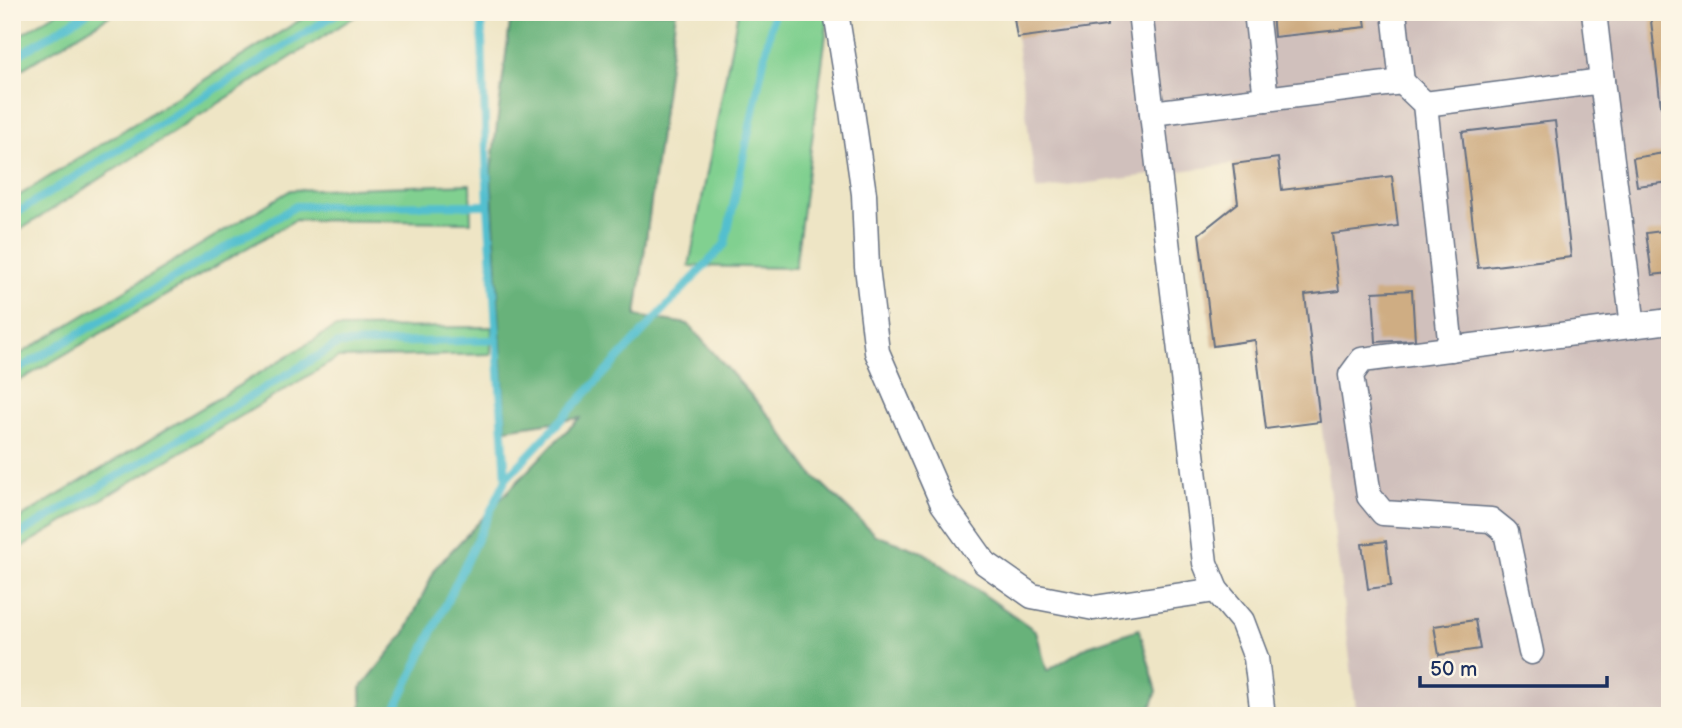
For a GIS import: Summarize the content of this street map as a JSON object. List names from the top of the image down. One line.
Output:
{"scale_bar":"50 m"}
